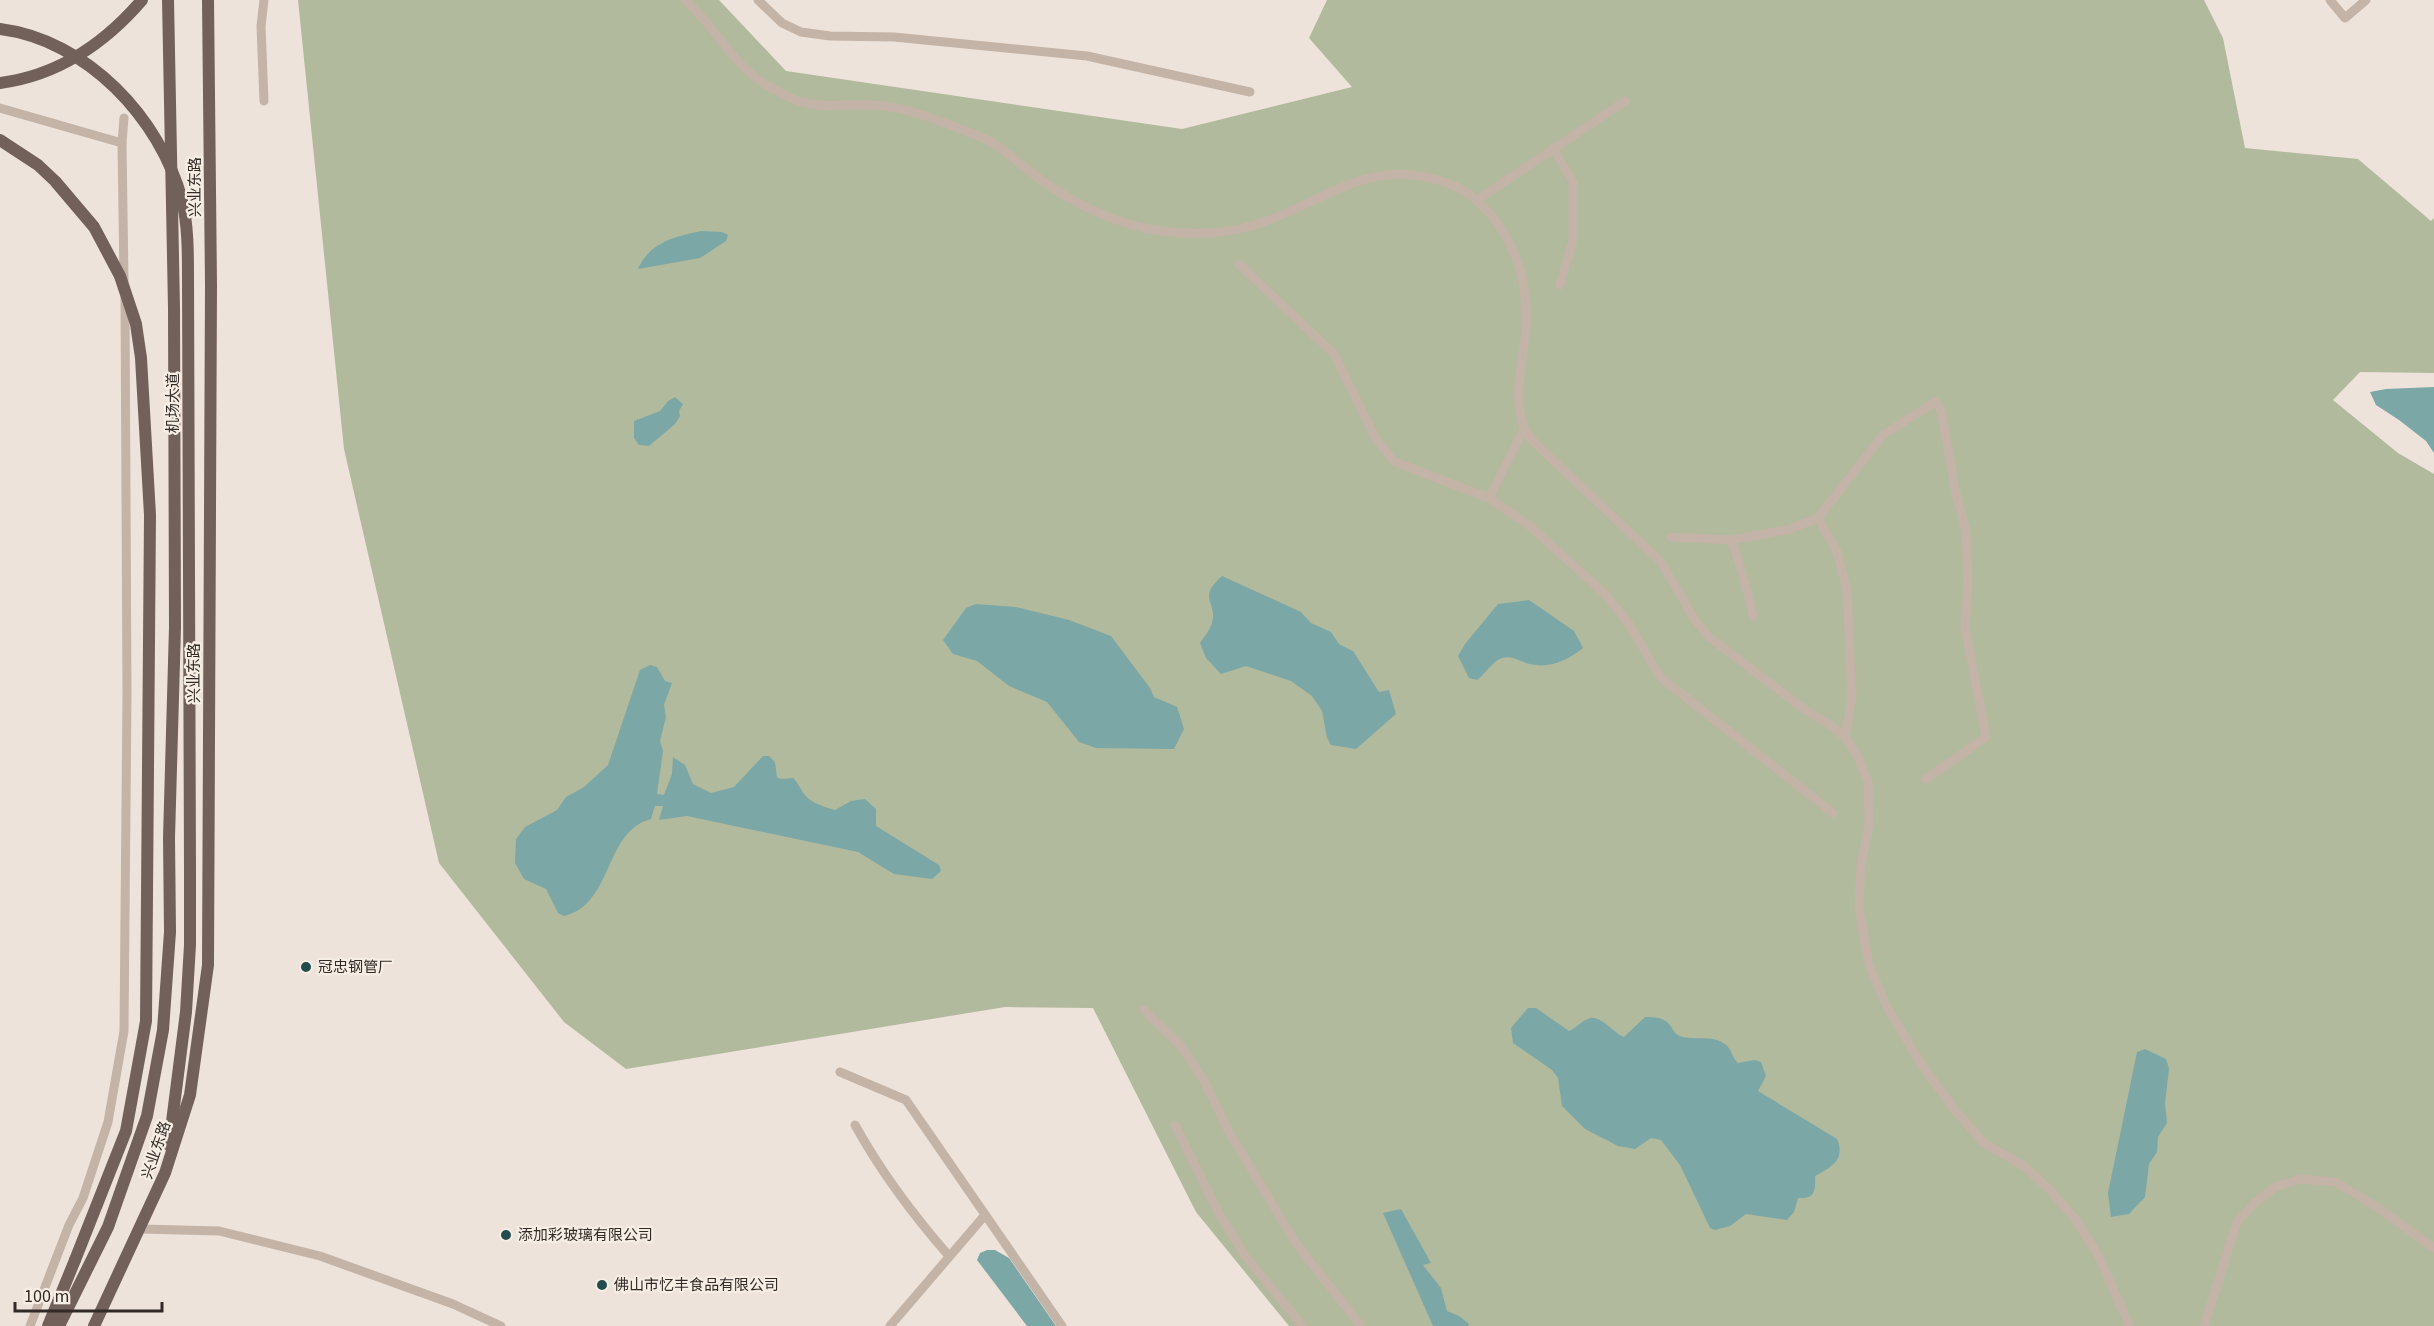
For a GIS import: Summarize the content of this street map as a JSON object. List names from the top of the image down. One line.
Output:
{"streets":{"main road":["兴业东路","机场大道"]},"crossings":[["兴业东路","机场大道"]],"places":["冠忠钢管厂","添加彩玻璃有限公司","佛山市忆丰食品有限公司"],"scale_bar":"100 m"}
